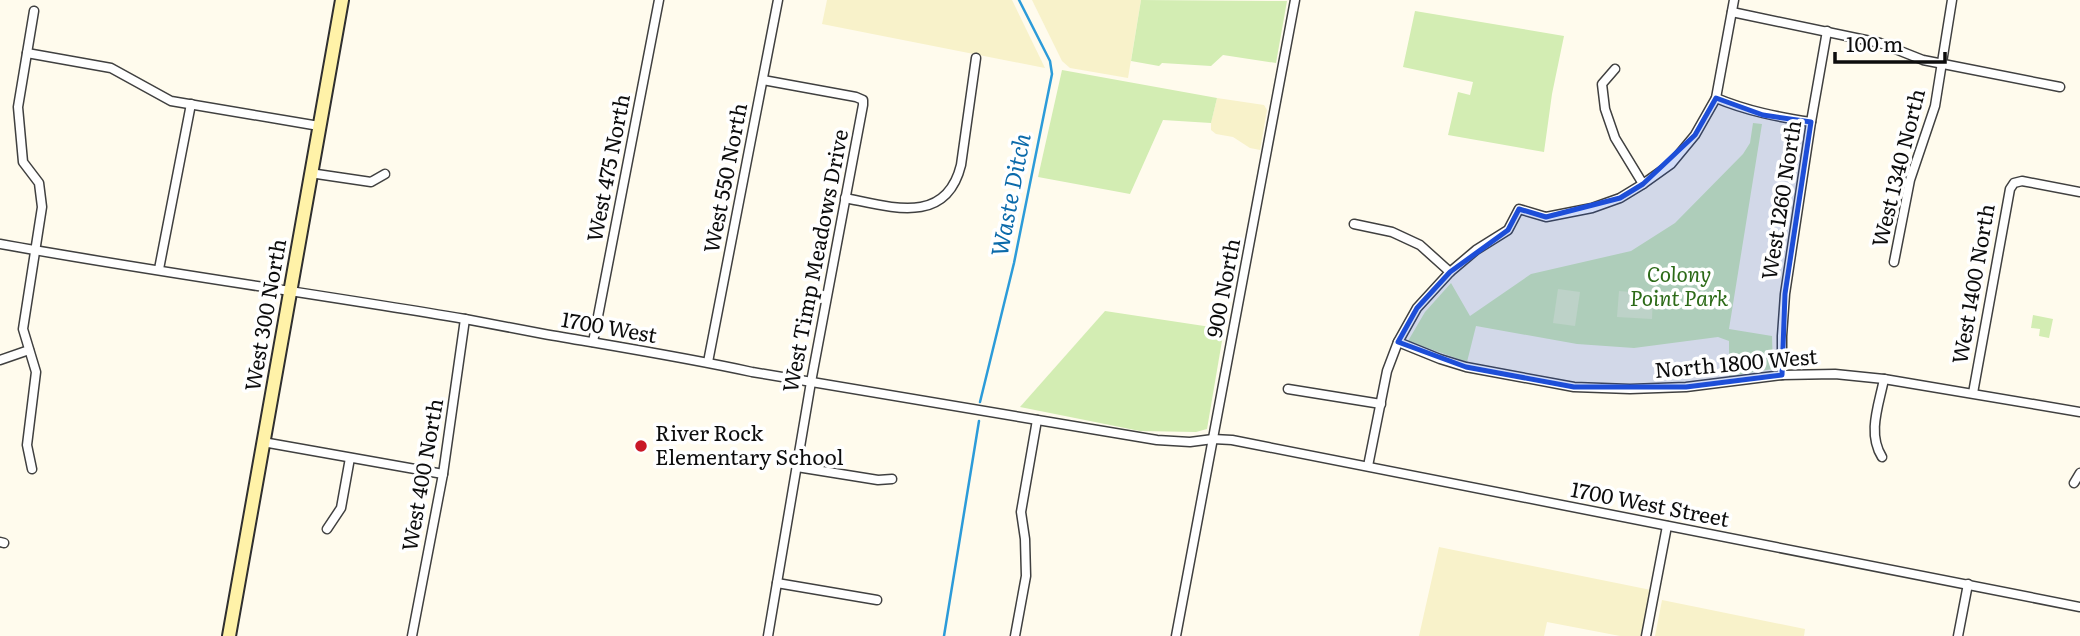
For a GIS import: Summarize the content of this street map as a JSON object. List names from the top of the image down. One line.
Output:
{"streets":{"street":["West 475 North","West 1340 North","West 550 North","West 1260 North","West Timp Meadows Drive","West 1400 North","900 North","West 300 North","1700 West","North 1800 West","West 400 North","1700 West Street"]},"crossings":[["West 475 North","1700 West"],["West 550 North","West Timp Meadows Drive"],["West 550 North","1700 West"],["West 1260 North","North 1800 West"],["West Timp Meadows Drive","1700 West"],["West 1400 North","North 1800 West"],["900 North","1700 West"],["900 North","1700 West Street"],["West 300 North","1700 West"],["1700 West","West 400 North"],["1700 West","1700 West Street"]],"water":["Waste Ditch"],"parks":["Colony Point Park"],"places":["River Rock Elementary School"],"scale_bar":"100 m"}
